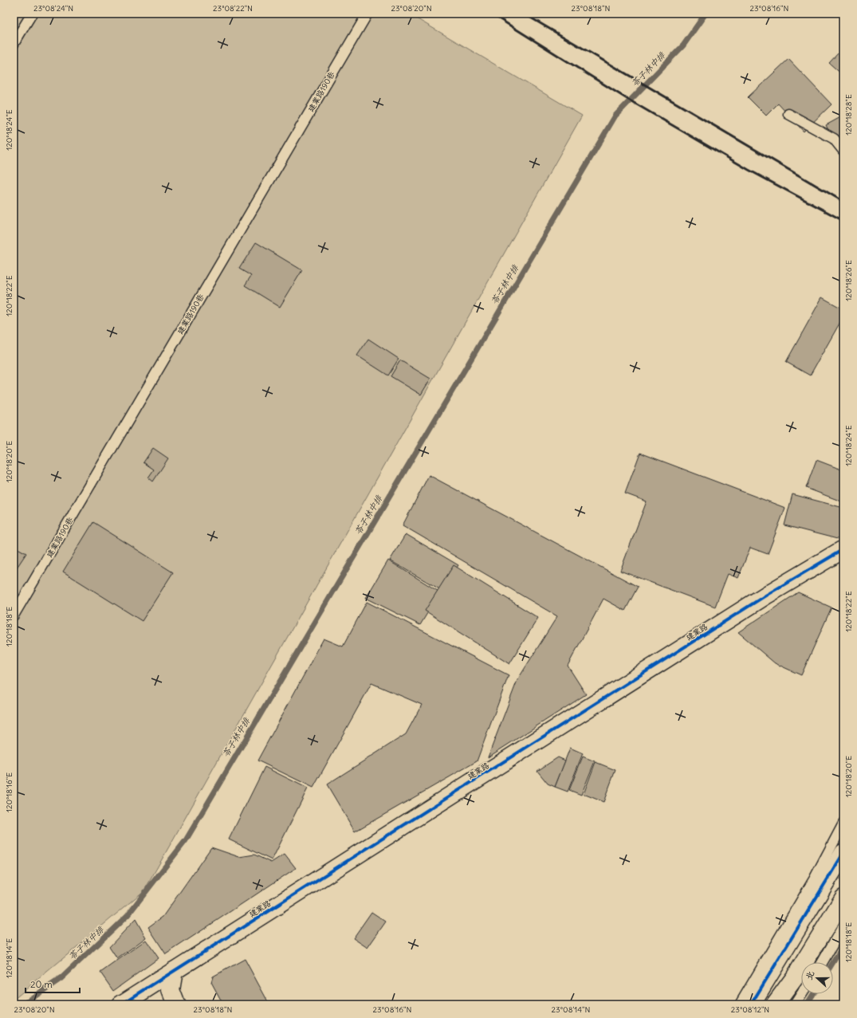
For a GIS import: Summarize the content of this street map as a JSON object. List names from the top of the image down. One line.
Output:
{"streets":{"street":["建業路"],"lane":["建業路190巷"]},"water":["苓子林中排"],"scale_bar":"20 m","north":"left","coordinates":["23°08'24\"N","23°08'22\"N","23°08'20\"N","23°08'18\"N","23°08'16\"N","120°18'28\"E","120°18'24\"E","120°18'26\"E","120°18'22\"E","120°18'20\"E","120°18'18\"E","120°18'16\"E","120°18'14\"E","23°08'14\"N","23°08'12\"N"]}
